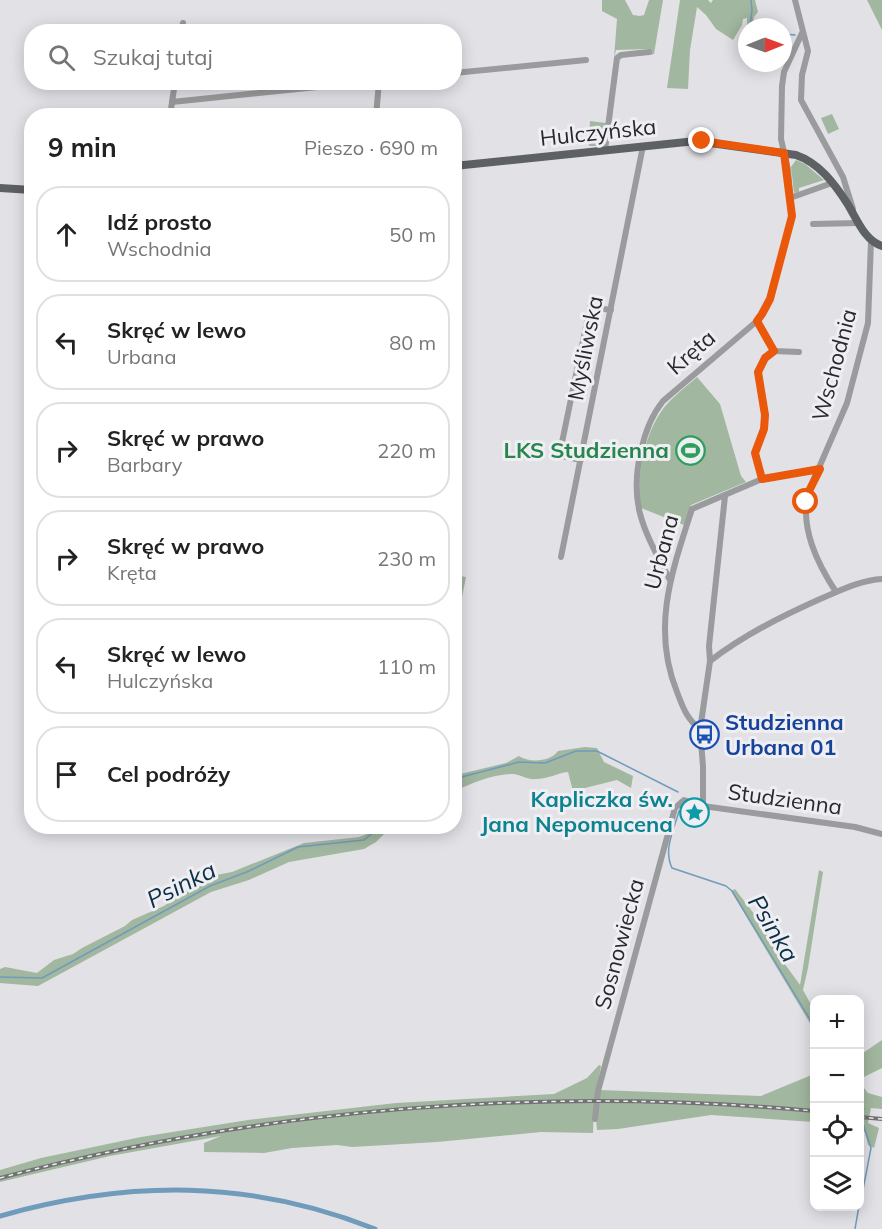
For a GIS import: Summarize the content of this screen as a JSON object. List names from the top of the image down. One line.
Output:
{"streets":{"main road":["Hulczyńska"],"street":["Myśliwska","Kręta","Wschodnia","Urbana","Studzienna","Sosnowiecka"]},"crossings":[["Hulczyńska","Myśliwska"],["Hulczyńska","Kręta"],["Hulczyńska","Wschodnia"],["Kręta","Urbana"],["Wschodnia","Urbana"],["Studzienna","Sosnowiecka"]],"water":["Psinka"],"places":{"sports":["LKS Studzienna"],"bus stop":["Studzienna Urbana 01"],"place":["Kapliczka św. Jana Nepomucena"]},"north":"right","page":{"search":"Szukaj tutaj","heading":["9 min","Pieszo · 690 m"],"list":[["Idź prosto","Wschodnia","50 m"],["Skręć w lewo","Urbana","80 m"],["Skręć w prawo","Barbary","220 m"],["Skręć w prawo","Kręta","230 m"],["Skręć w lewo","Hulczyńska","110 m"],"Cel podróży"],"map_buttons":["+","−"]}}
